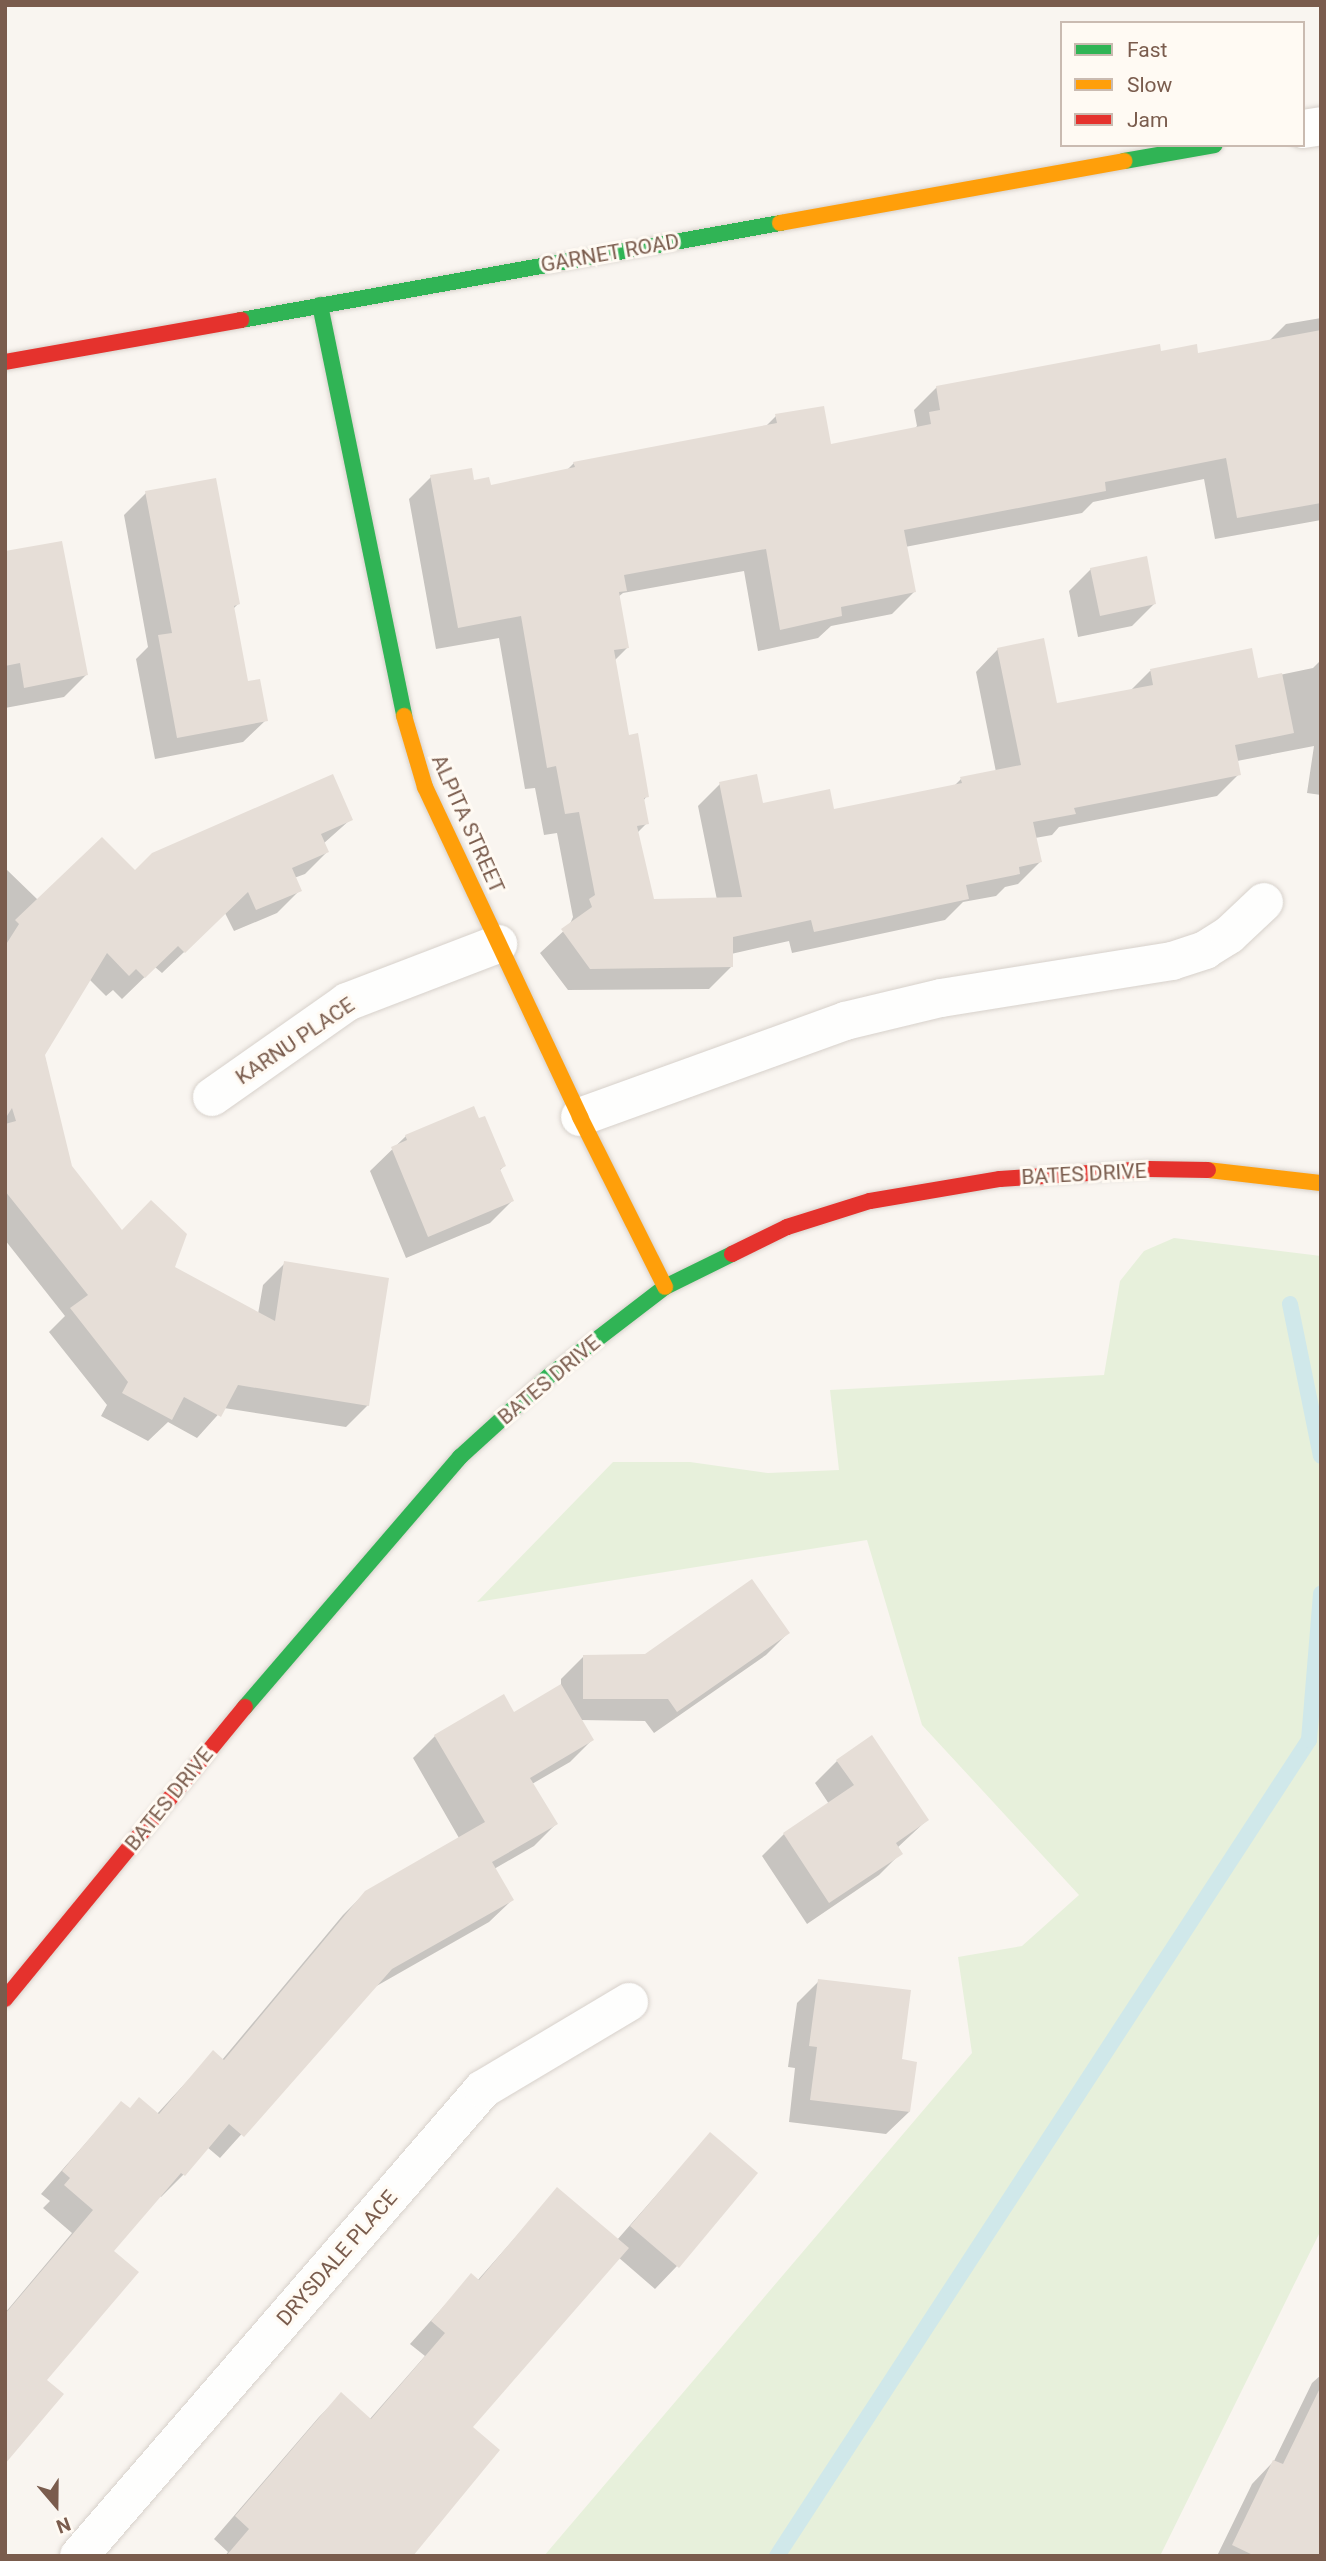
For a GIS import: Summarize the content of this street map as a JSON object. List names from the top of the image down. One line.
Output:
{"streets":{"street":["GARNET ROAD","ALPITA STREET","KARNU PLACE","BATES DRIVE","DRYSDALE PLACE"]},"crossings":[["GARNET ROAD","ALPITA STREET"],["ALPITA STREET","KARNU PLACE"],["ALPITA STREET","BATES DRIVE"]],"legend":["Fast","Slow","Jam"],"north":"bottom"}
